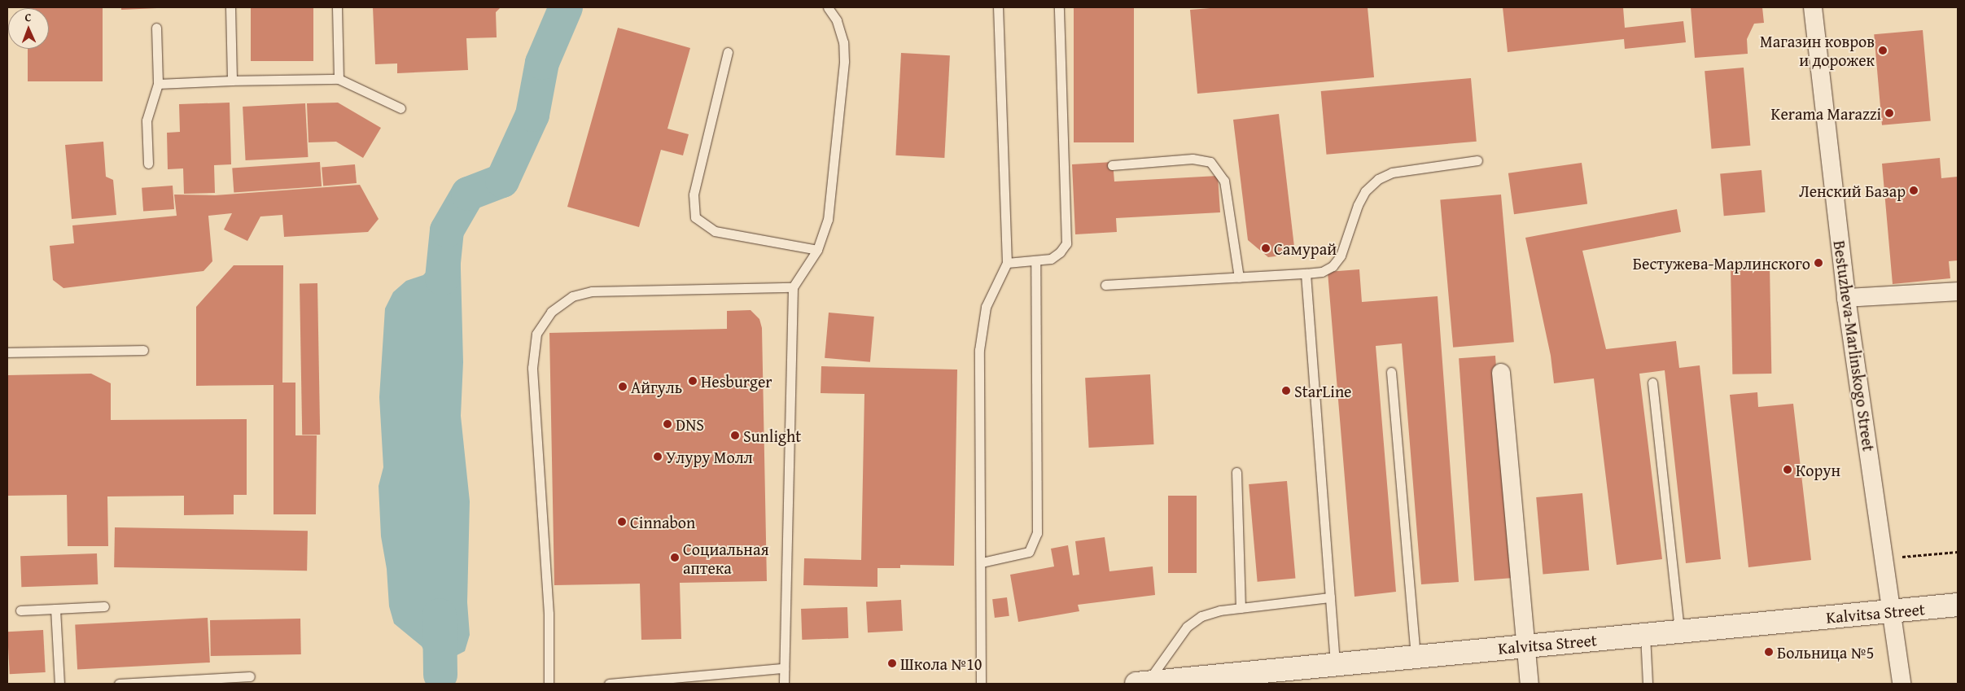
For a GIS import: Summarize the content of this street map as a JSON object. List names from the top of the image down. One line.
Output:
{"streets":{"street":["Bestuzheva-Marlinskogo Street","Kalvitsa Street"]},"crossings":[["Bestuzheva-Marlinskogo Street","Kalvitsa Street"]],"places":["Магазин ковров и дорожек","Kerama Marazzi","Ленский Базар","Самурай","Бестужева-Марлинского","Hesburger","Айгуль","StarLine","DNS","Sunlight","Улуру Молл","Корун","Cinnabon","Социальная аптека","Больница №5","Школа №10"],"north":"top"}
